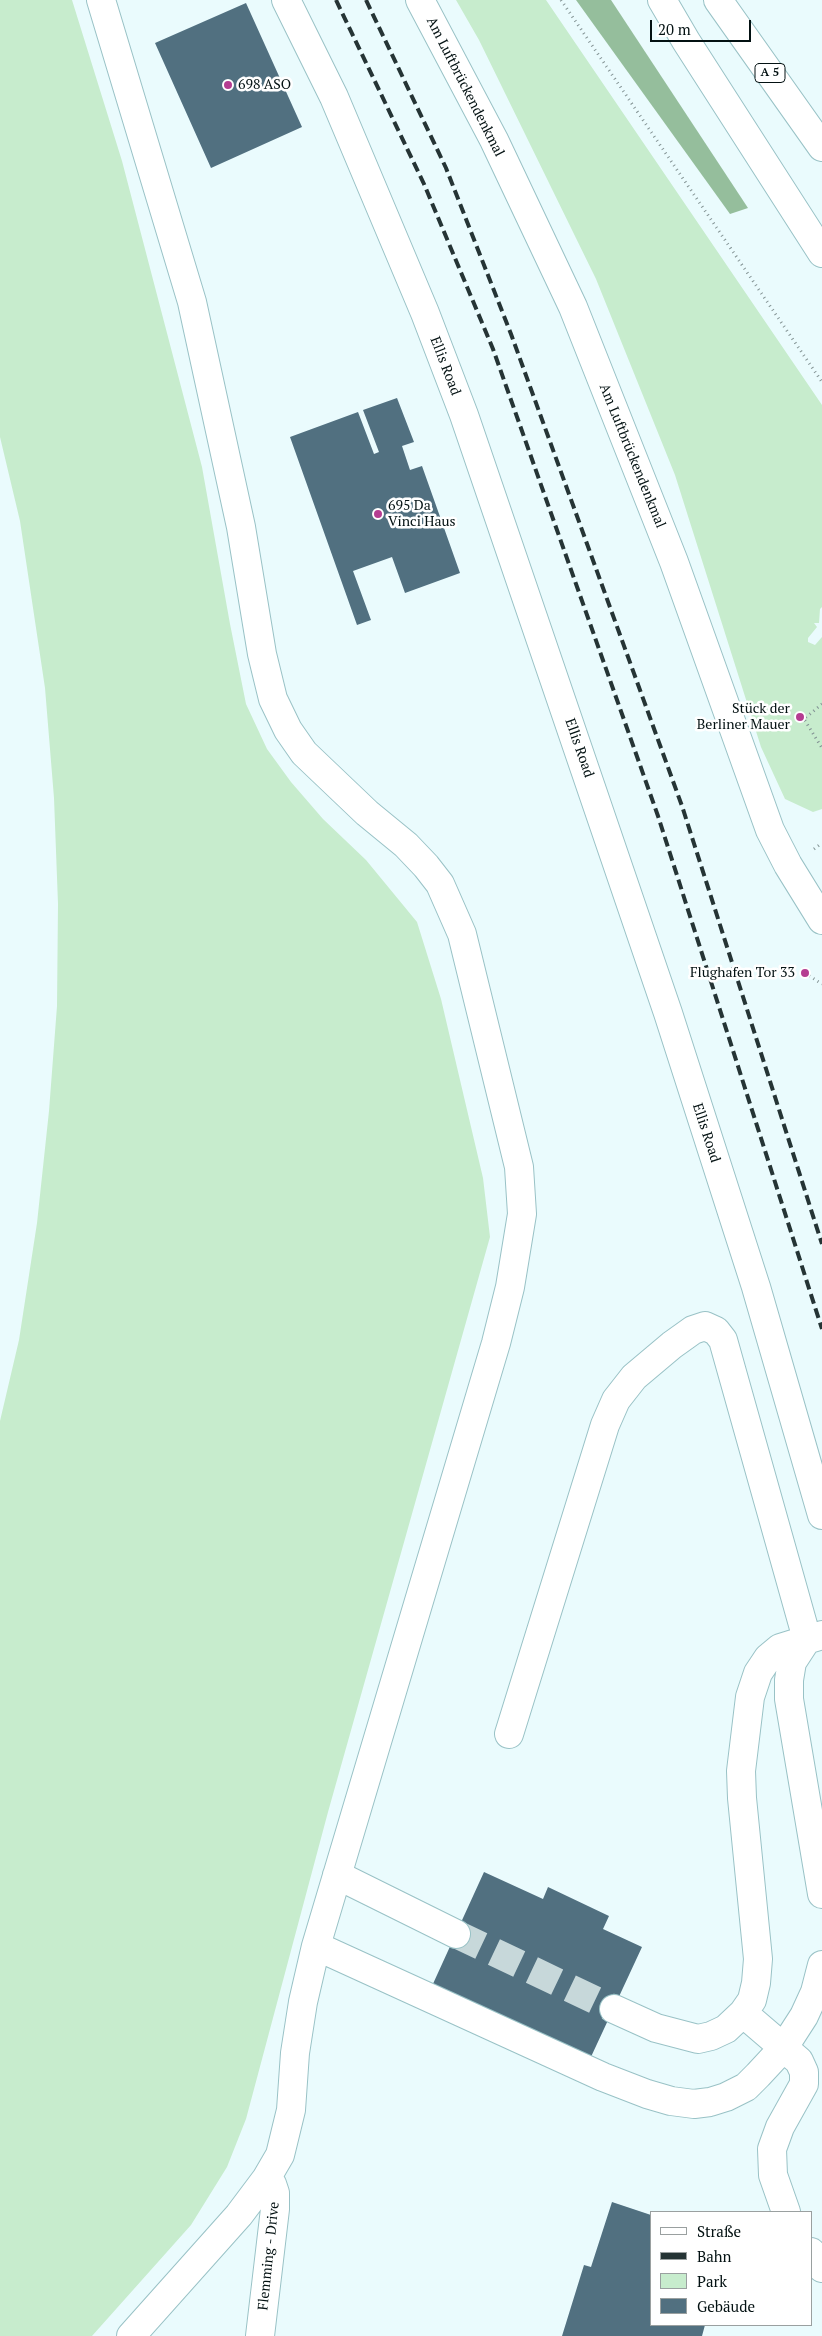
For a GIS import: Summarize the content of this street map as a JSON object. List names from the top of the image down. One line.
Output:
{"streets":{"main road":["A 5","Am Luftbrückendenkmal","Ellis Road","Flemming - Drive"]},"places":["698 ASO","695 Da Vinci Haus","Stück der Berliner Mauer","Flughafen Tor 33"],"legend":["Straße","Bahn","Park","Gebäude"],"scale_bar":"20 m"}
